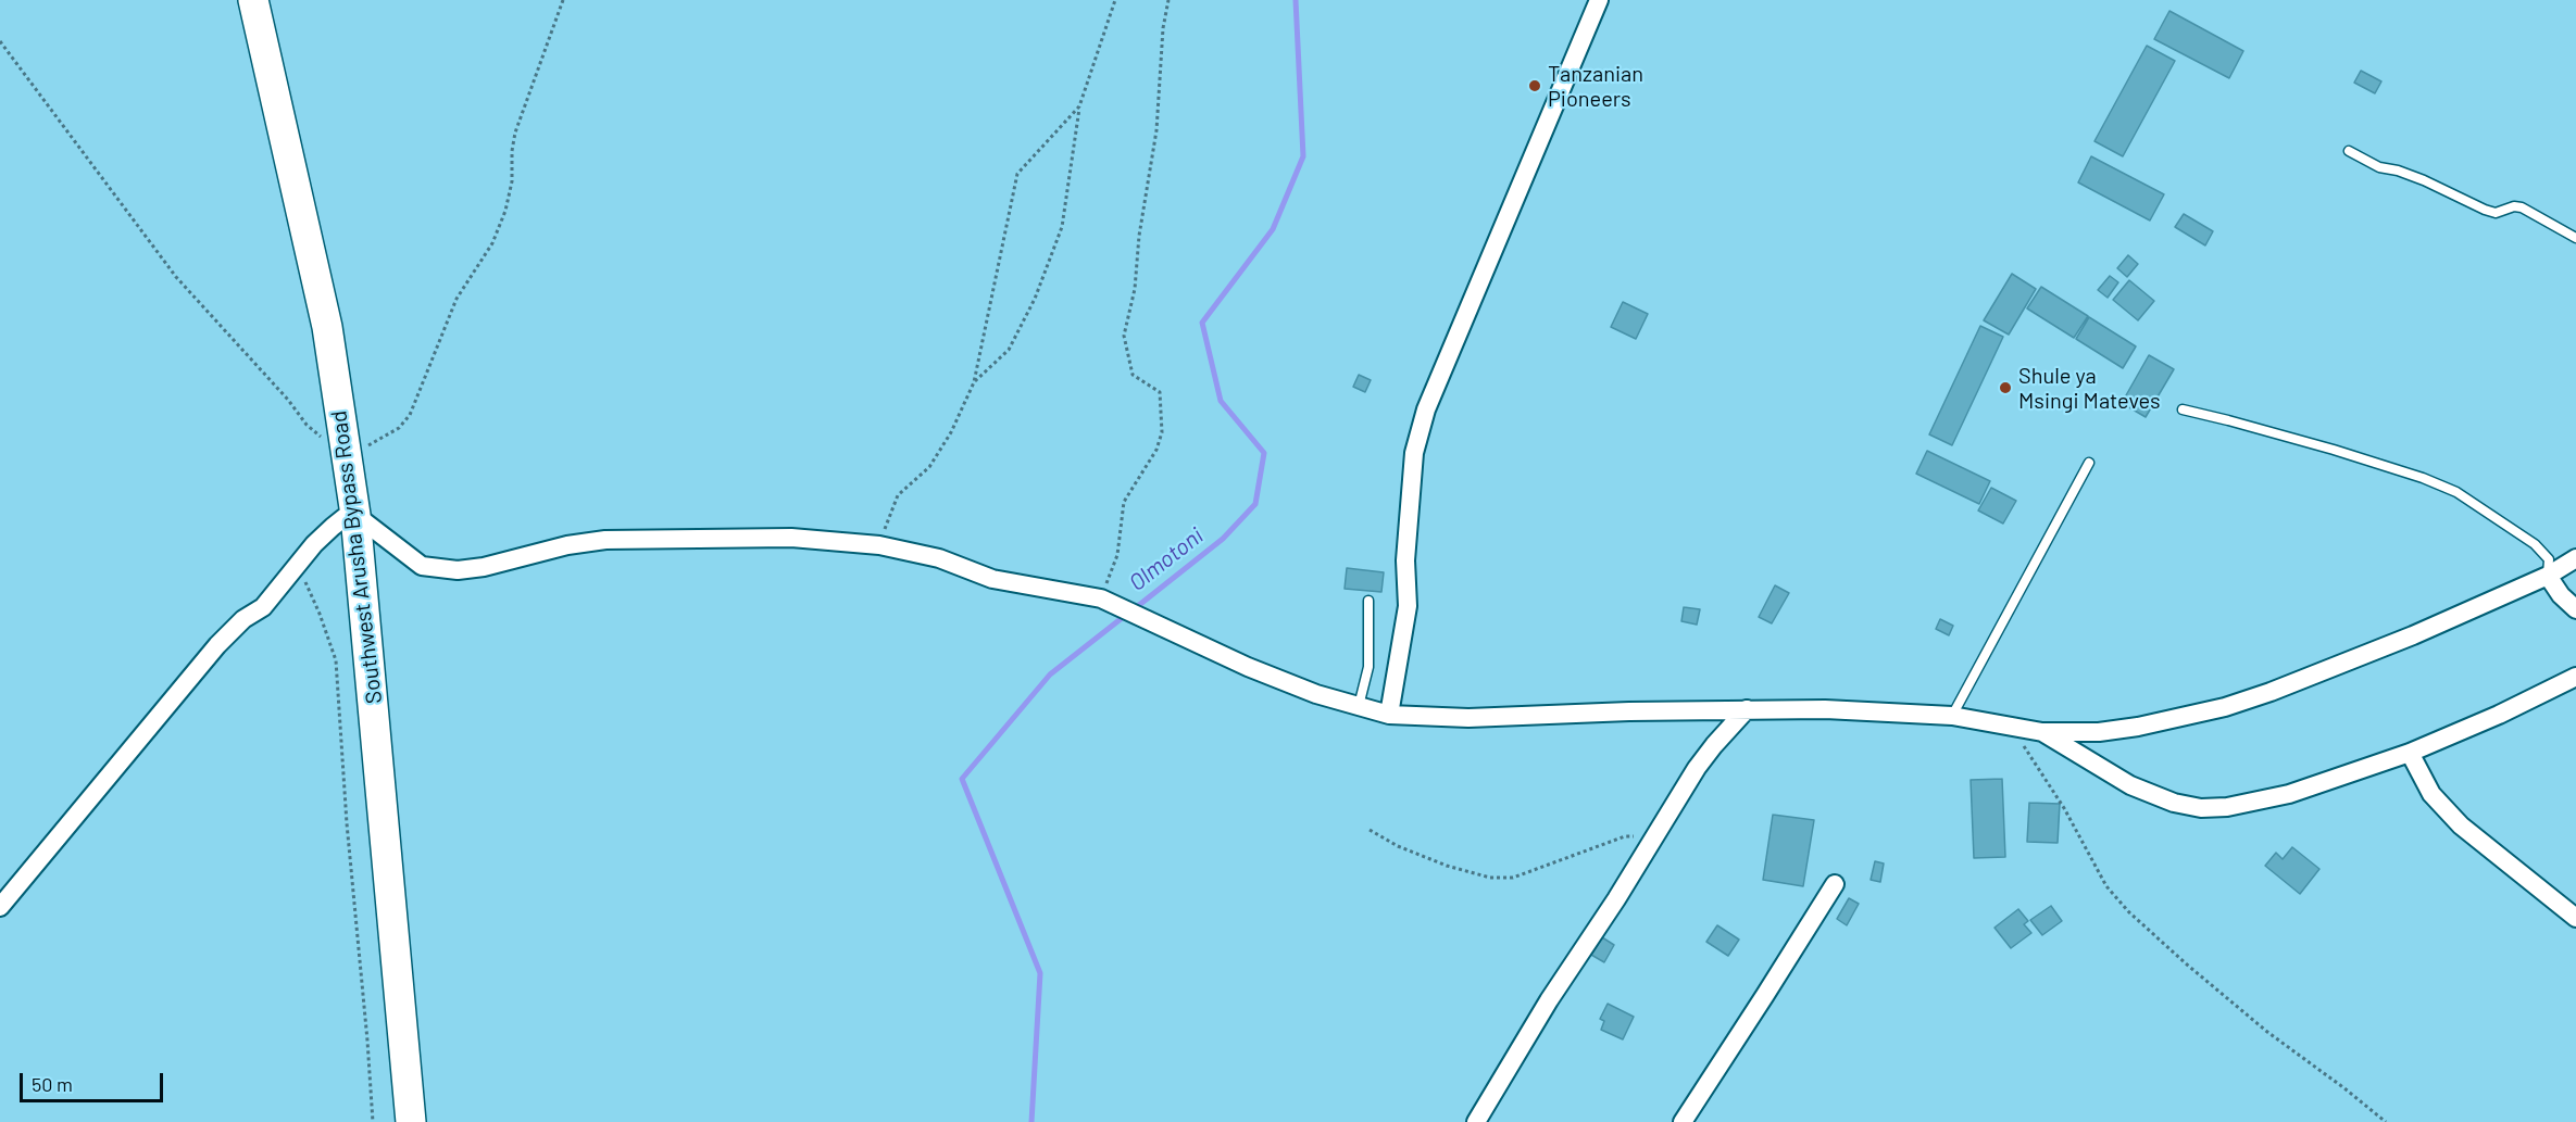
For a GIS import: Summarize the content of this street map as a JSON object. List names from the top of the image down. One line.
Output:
{"streets":{"main road":["Southwest Arusha Bypass Road"]},"water":["Olmotoni"],"places":["Tanzanian Pioneers","Shule ya Msingi Mateves"],"scale_bar":"50 m"}
